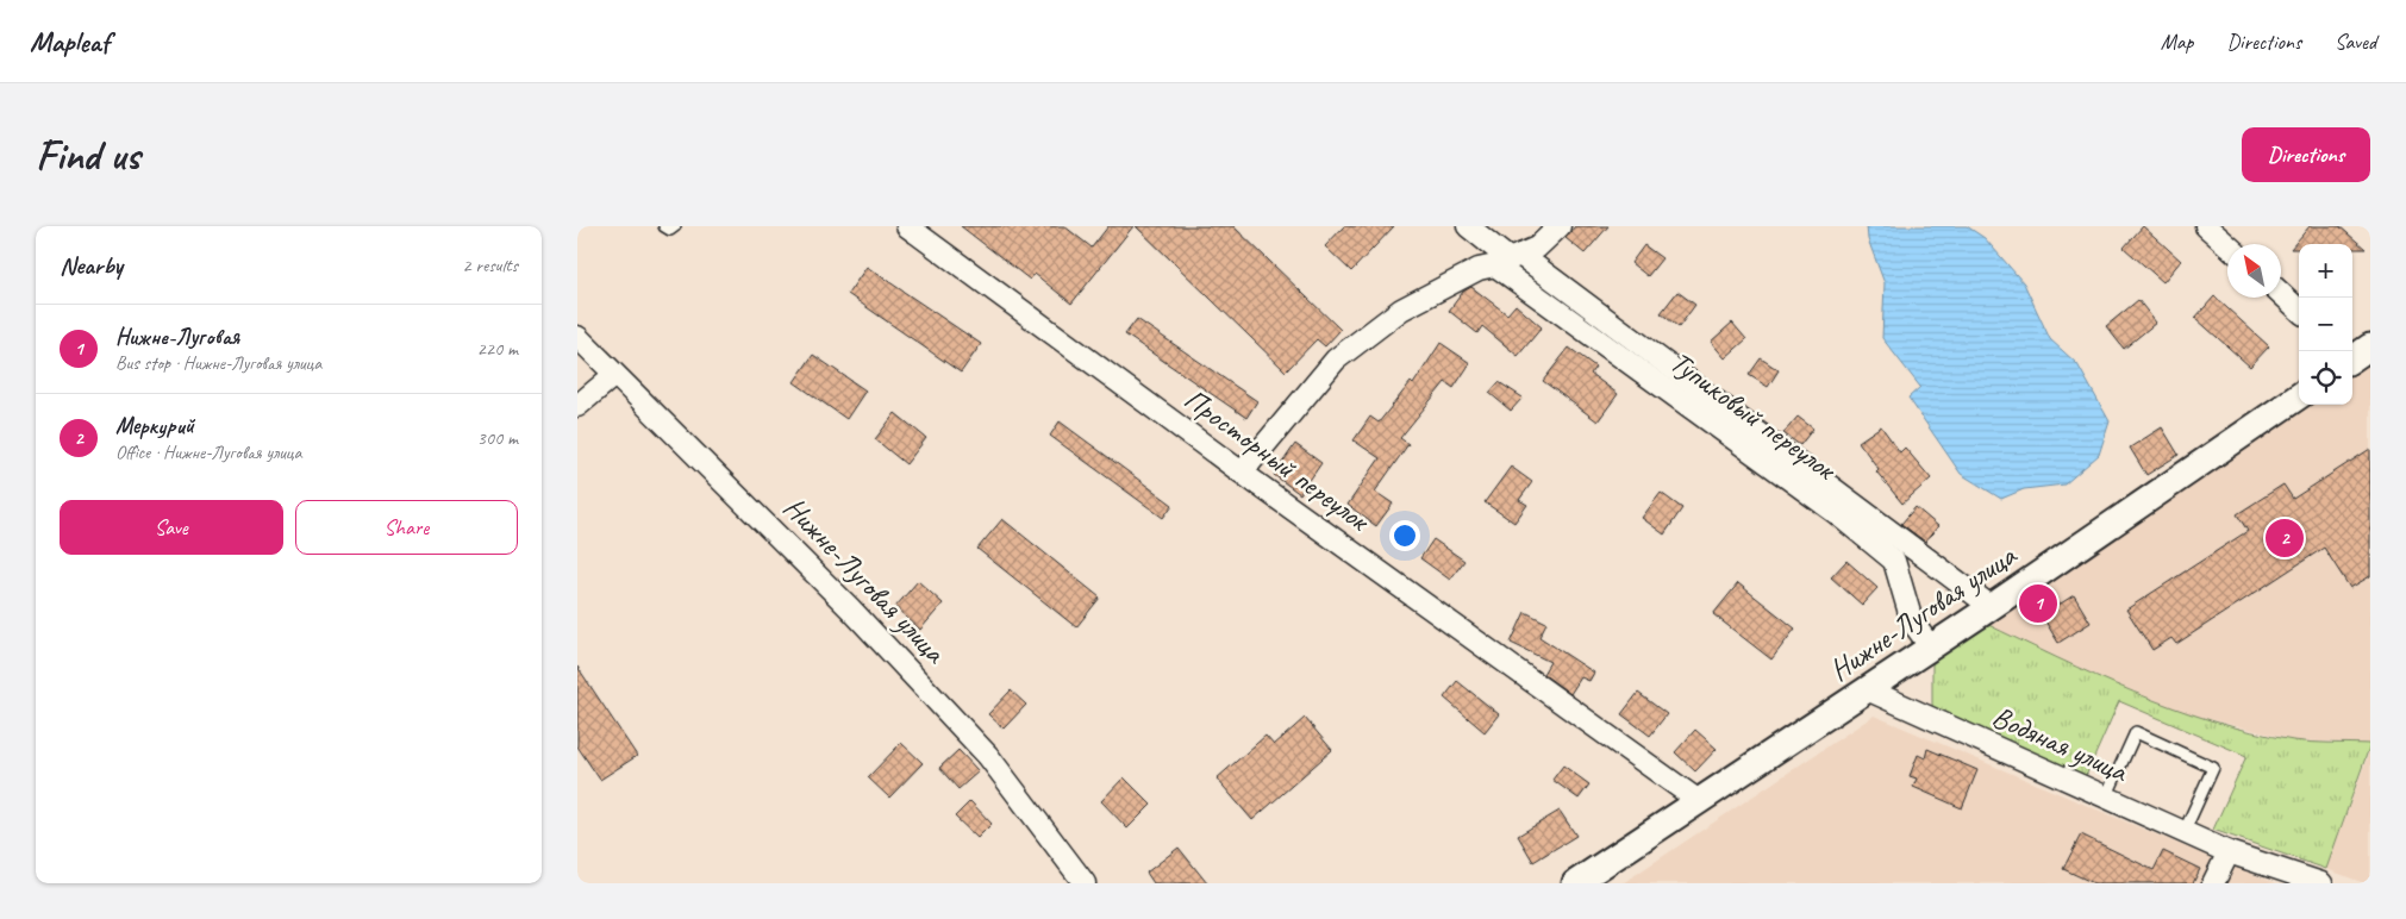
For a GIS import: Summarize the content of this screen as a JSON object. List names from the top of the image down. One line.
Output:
{"streets":{"street":["Тупиковый переулок","Просторный переулок","Нижне-Луговая улица","Водяная улица"]},"crossings":[["Тупиковый переулок","Нижне-Луговая улица"],["Просторный переулок","Нижне-Луговая улица"],["Нижне-Луговая улица","Водяная улица"]],"north":"top left","page":{"header":"Mapleaf","nav":["Map","Directions","Saved"],"buttons":["Directions",["Save","Share"]],"title":"Find us","heading":["Nearby","2 results"],"map_buttons":["+","−"],"list":[{"mark":"1","name":"Нижне-Луговая","note":"Bus stop · Нижне-Луговая улица","value":"220 m"},{"mark":"2","name":"Меркурий","note":"Office · Нижне-Луговая улица","value":"300 m"}],"pins":["2","1"]}}
